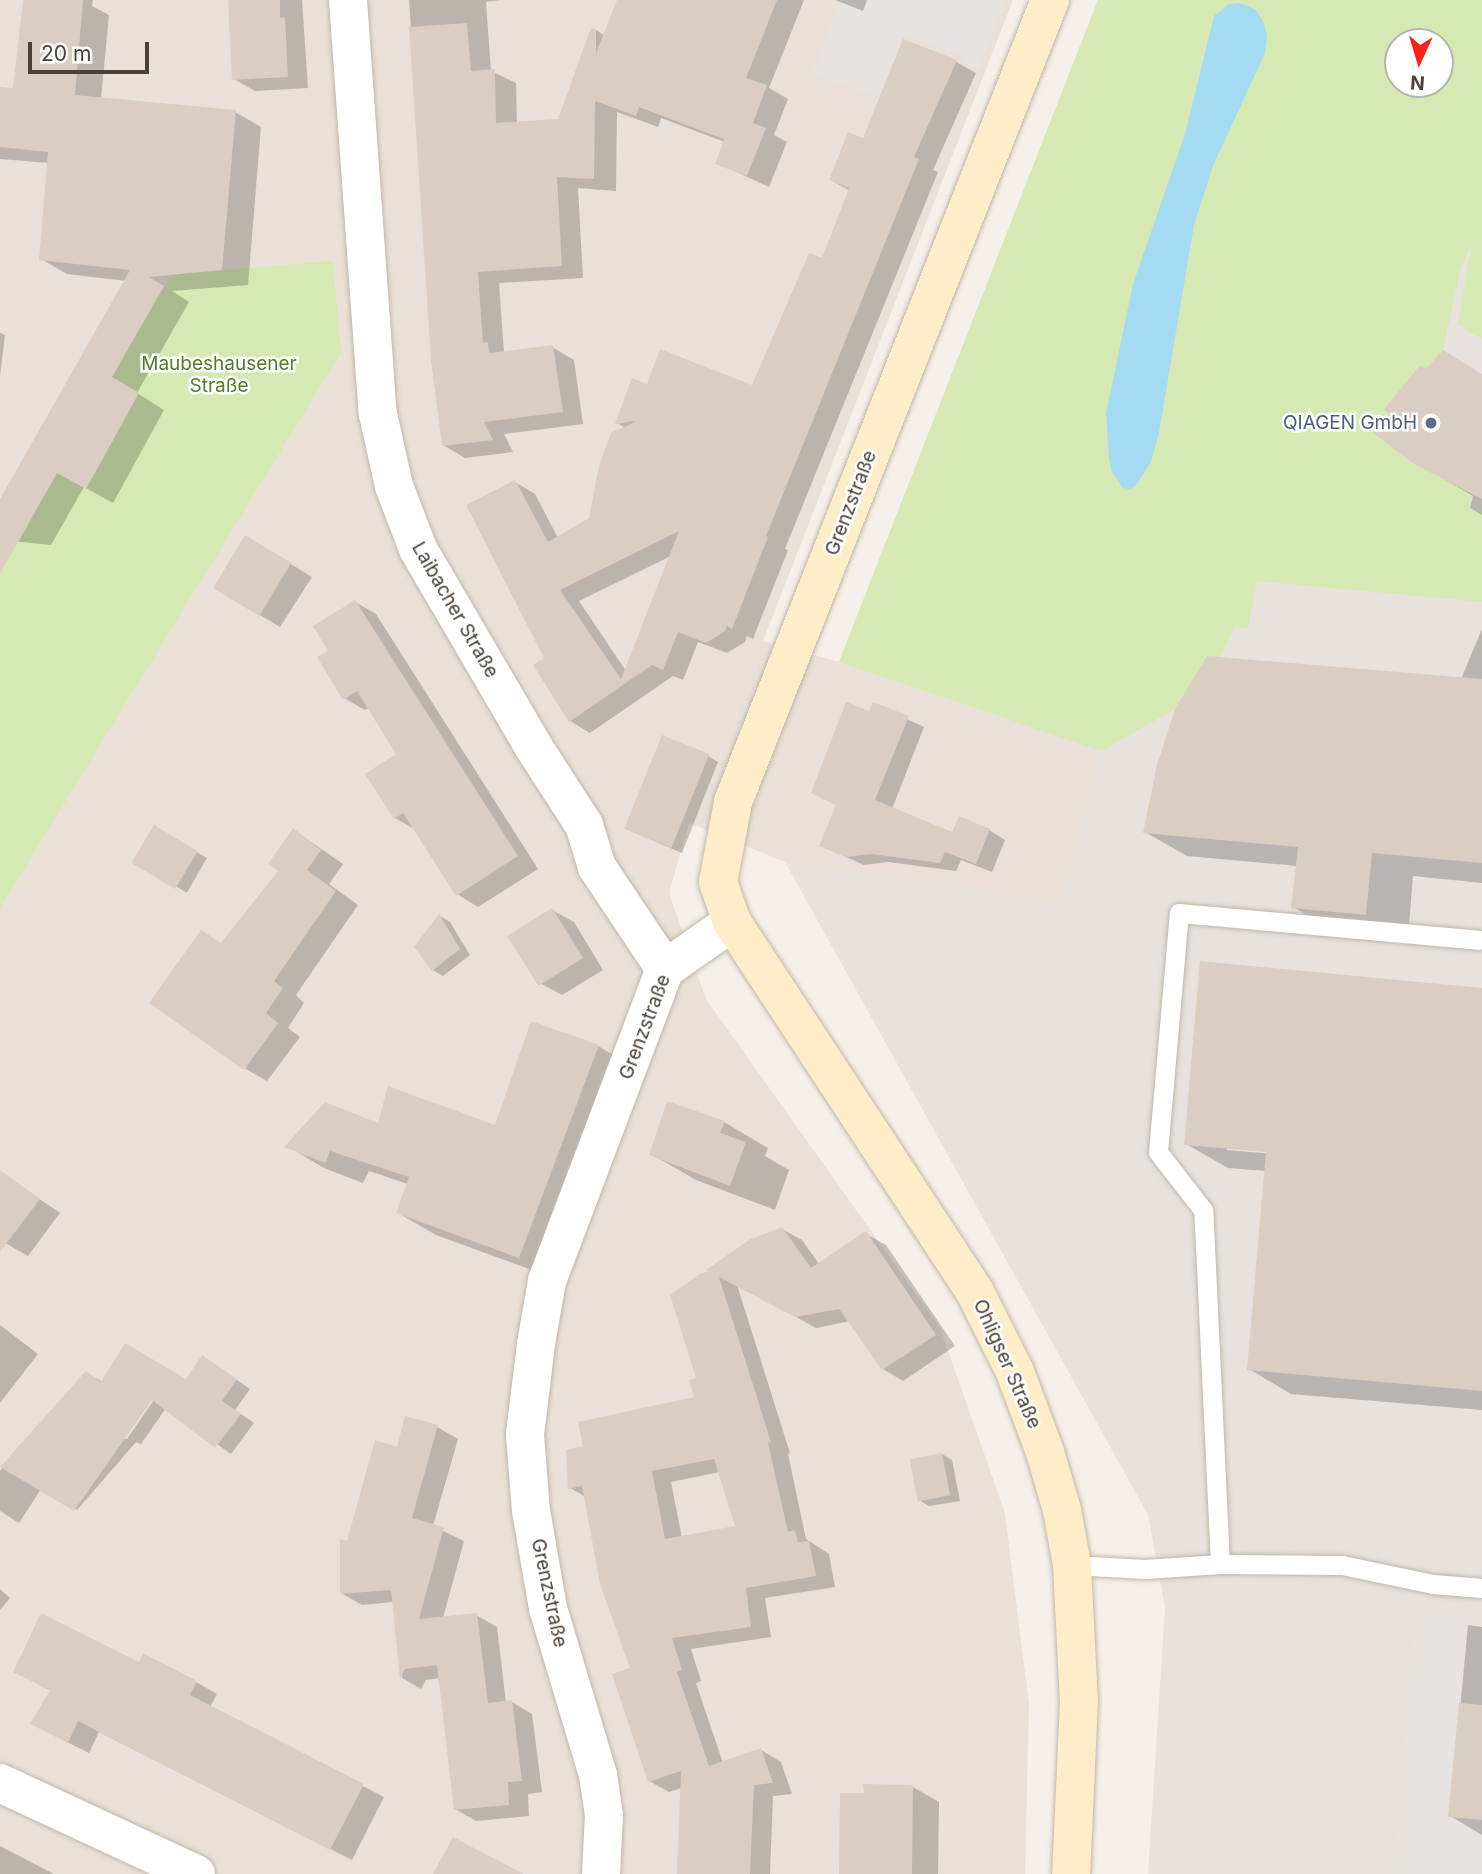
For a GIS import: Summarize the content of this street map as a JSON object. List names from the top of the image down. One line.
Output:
{"streets":{"main road":["Grenzstraße","Ohligser Straße"],"street":["Laibacher Straße"]},"crossings":[["Grenzstraße","Laibacher Straße"],["Grenzstraße","Ohligser Straße"]],"parks":["Maubeshausener Straße"],"places":["QIAGEN GmbH"],"scale_bar":"20 m","north":"bottom"}
